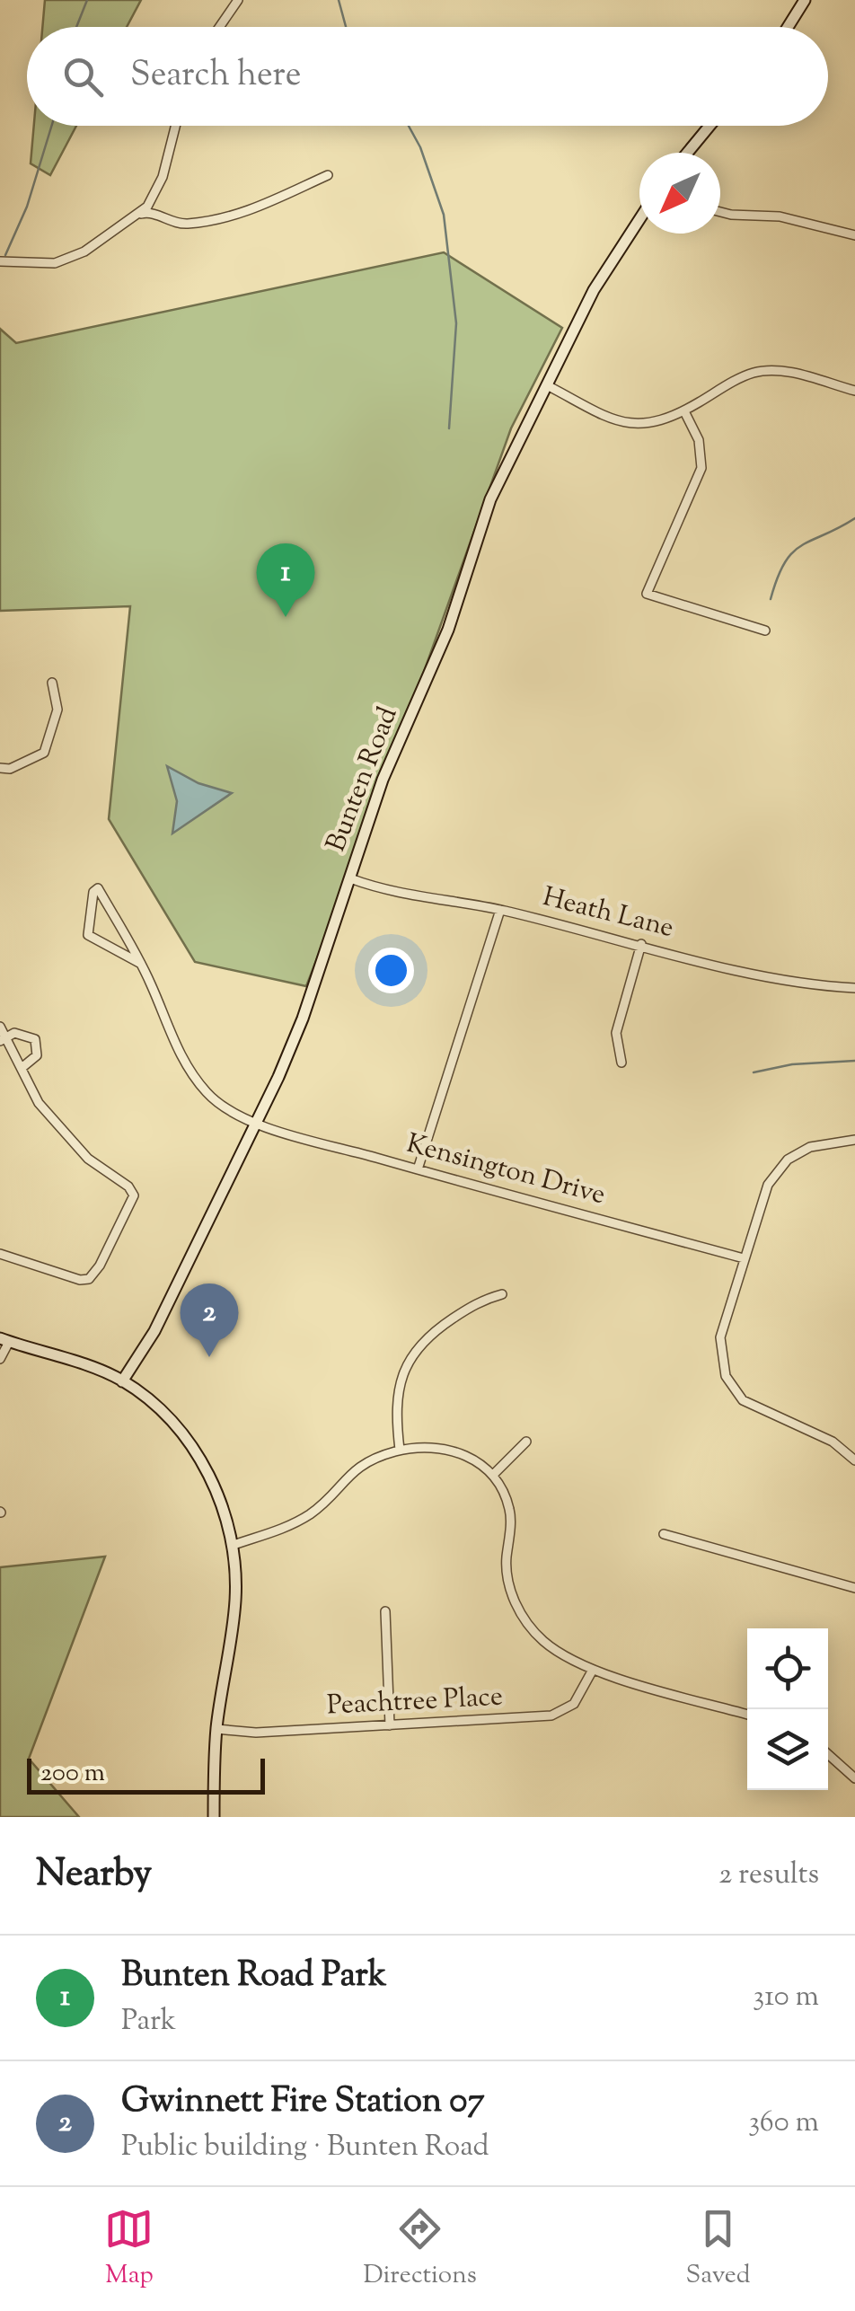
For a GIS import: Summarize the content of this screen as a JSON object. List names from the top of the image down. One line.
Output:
{"streets":{"street":["Bunten Road","Heath Lane","Kensington Drive","Peachtree Place"]},"crossings":[["Bunten Road","Heath Lane"],["Bunten Road","Kensington Drive"]],"scale_bar":"200 m","north":"bottom left","page":{"search":"Search here","pins":["1","2"],"scale":"200 m","heading":["Nearby","2 results"],"list":[{"mark":"1","name":"Bunten Road Park","note":"Park","value":"310 m"},{"mark":"2","name":"Gwinnett Fire Station 07","note":"Public building · Bunten Road","value":"360 m"}],"nav":["Map","Directions","Saved"]}}
